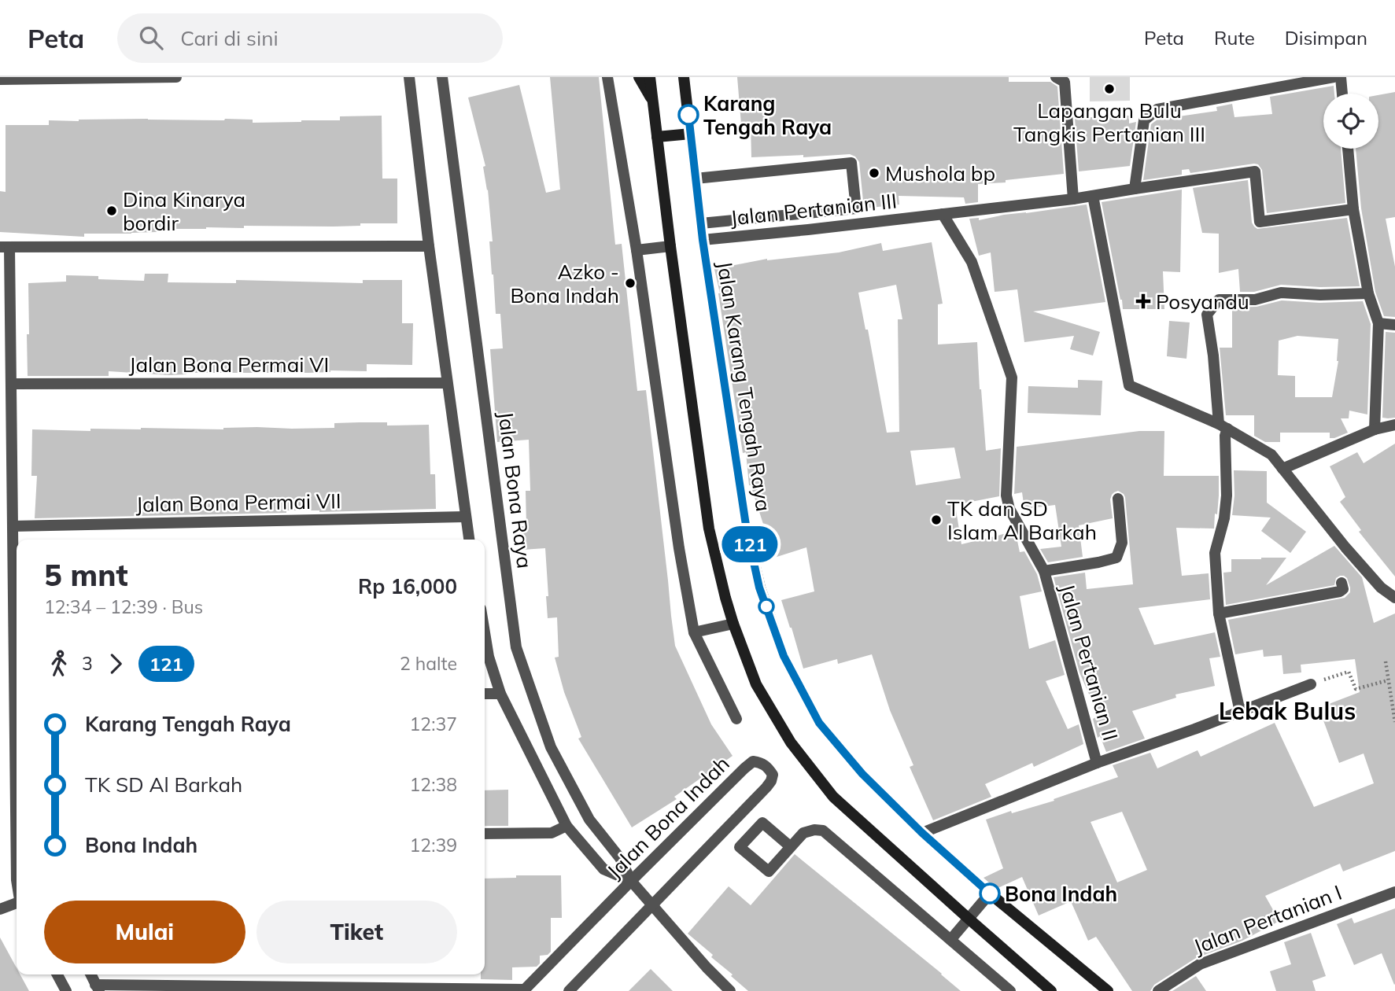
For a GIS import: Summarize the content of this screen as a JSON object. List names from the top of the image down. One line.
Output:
{"streets":{"main road":["Jalan Karang Tengah Raya"],"street":["Jalan Pertanian III","Jalan Bona Permai VI","Jalan Bona Raya","Jalan Bona Permai VII","Jalan Pertanian II","Jalan Bona Indah","Jalan Pertanian I"]},"crossings":[["Jalan Pertanian III","Jalan Karang Tengah Raya"],["Jalan Pertanian III","Jalan Pertanian II"],["Jalan Karang Tengah Raya","Jalan Pertanian II"],["Jalan Bona Raya","Jalan Bona Indah"]],"districts":["Lebak Bulus"],"places":{"other":["Lapangan Bulu Tangkis Pertanian III","Karang Tengah Raya","Mushola bp","Dina Kinarya bordir","Azko - Bona Indah","TK dan SD Islam Al Barkah","Bona Indah"],"health":["Posyandu"]},"lines":["bus line 121"],"page":{"header":"Peta","search":"Cari di sini","nav":["Peta","Rute","Disimpan"],"on_map":"121","heading":["5 mnt","12:34 – 12:39 · Bus","Rp 16,000"],"legs":["3","121","2 halte"],"list":[{"name":"Karang Tengah Raya","value":"12:37"},{"name":"TK SD Al Barkah","value":"12:38"},{"name":"Bona Indah","value":"12:39"}],"buttons":["Mulai","Tiket"]}}
